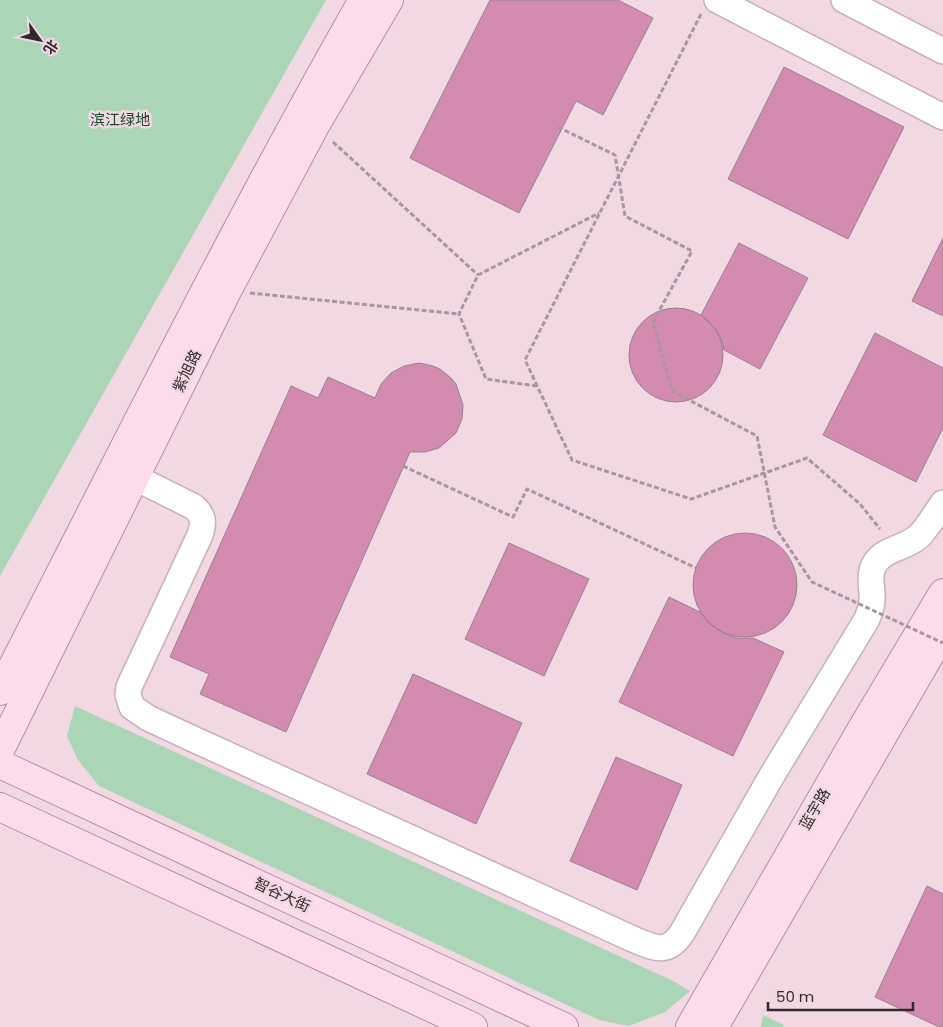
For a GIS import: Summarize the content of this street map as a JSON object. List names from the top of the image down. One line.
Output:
{"streets":{"main road":["紫旭路","蓝宇路","智谷大街"]},"parks":["滨江绿地"],"scale_bar":"50 m","north":"bottom right"}
